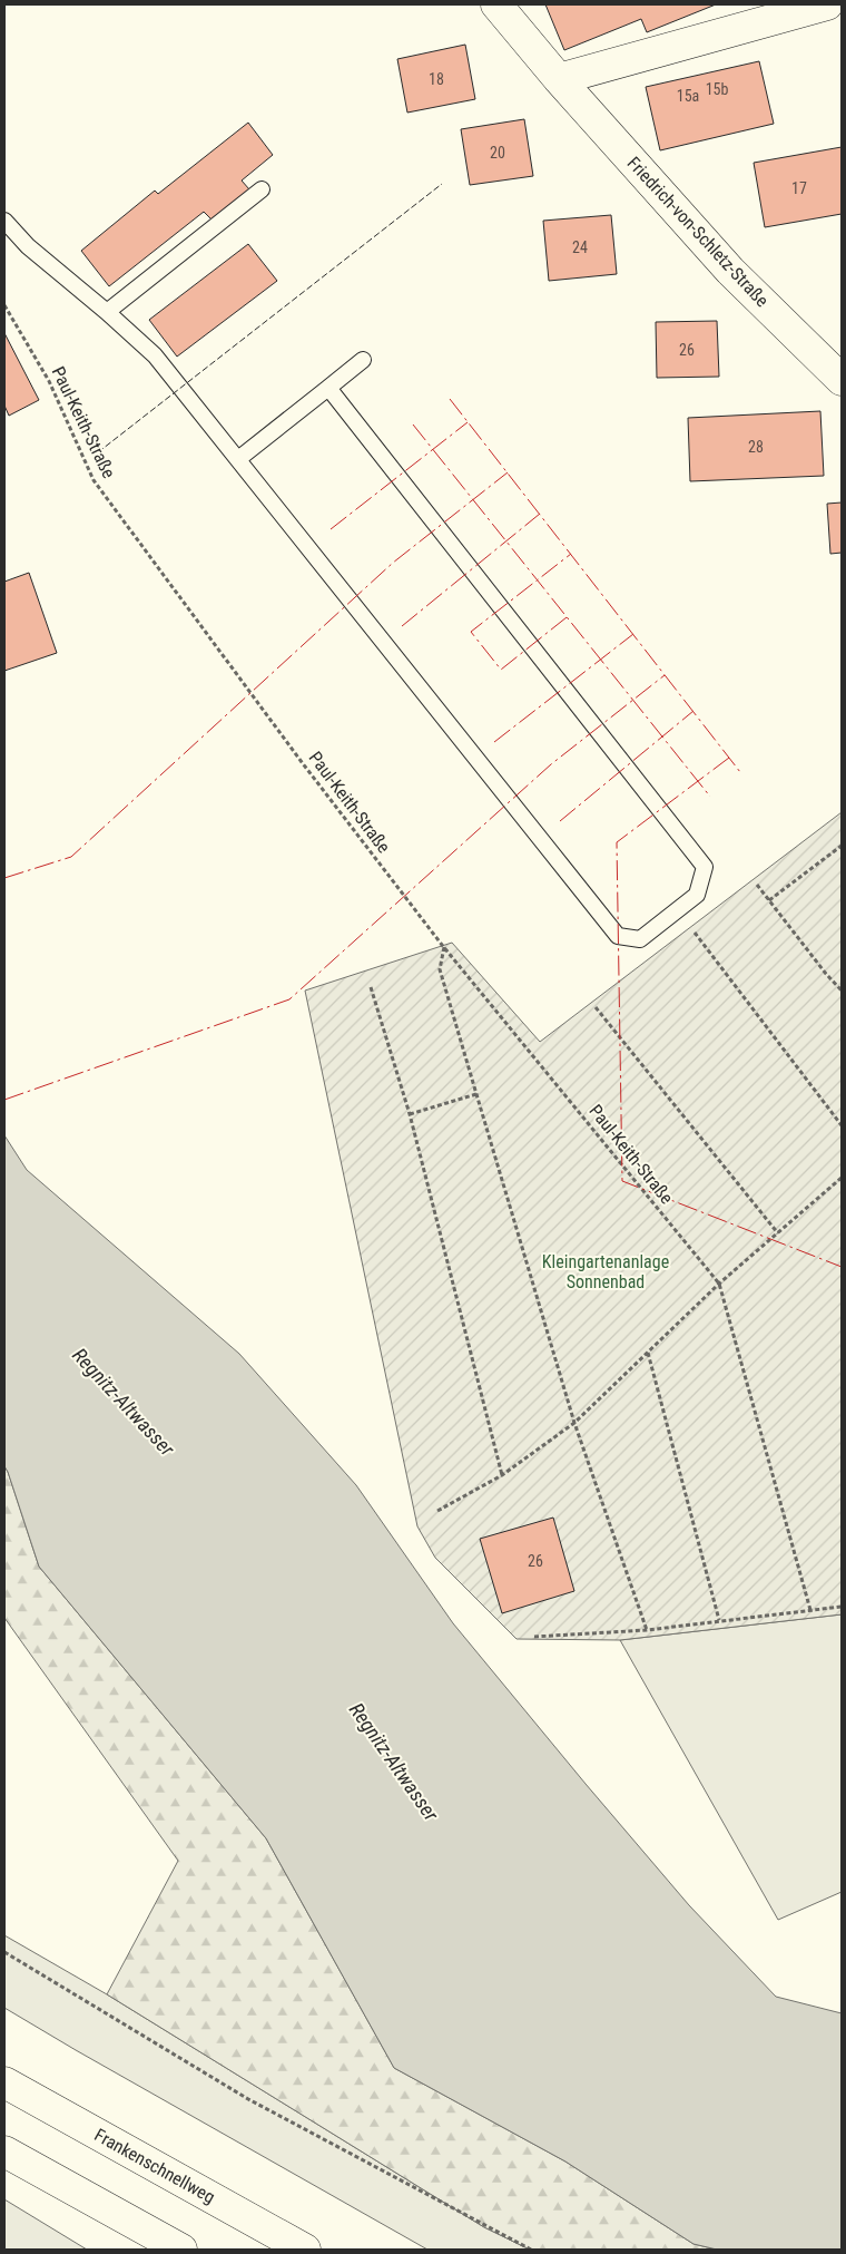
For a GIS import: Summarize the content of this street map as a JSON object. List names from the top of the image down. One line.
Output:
{"streets":{"main road":["Friedrich-von-Schletz-Straße","Frankenschnellweg"],"path":["Paul-Keith-Straße"]},"water":["Regnitz-Altwasser"],"parks":["Kleingartenanlage Sonnenbad"],"house_numbers":["18","15b","15a","20","17","24","26","28","26"]}
